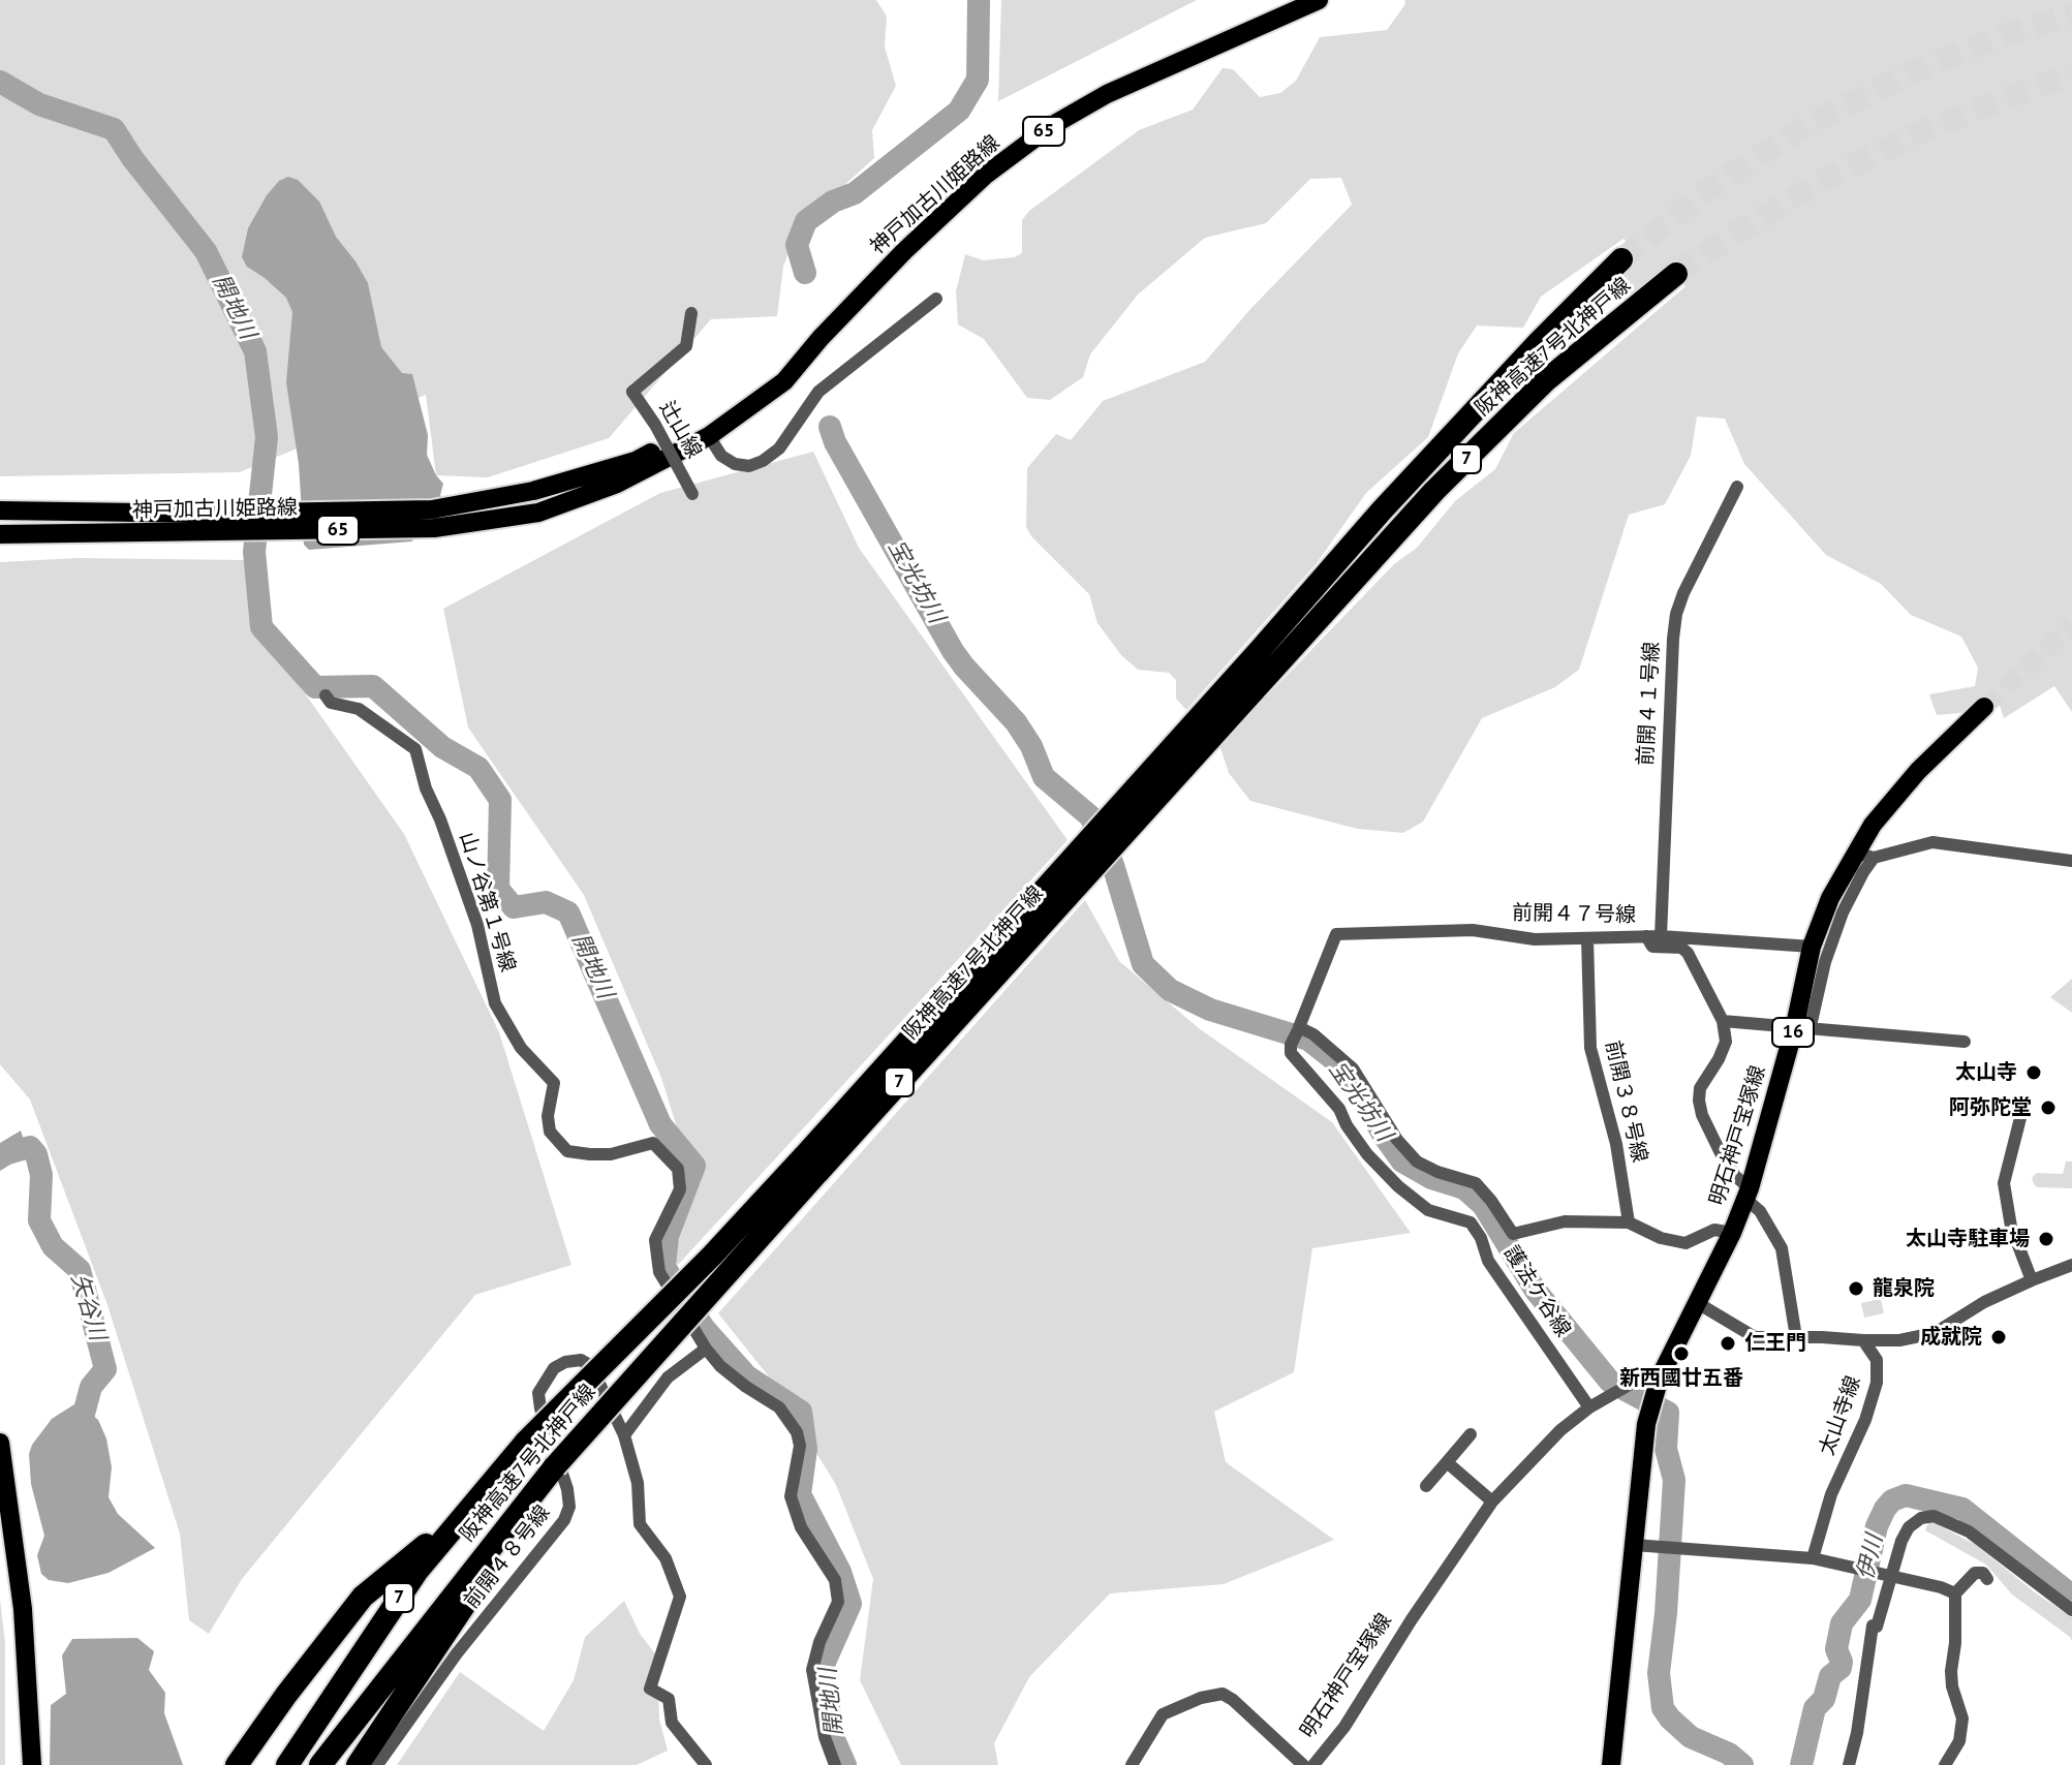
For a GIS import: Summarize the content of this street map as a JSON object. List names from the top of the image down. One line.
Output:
{"streets":{"highway":["阪神高速7号北神戸線","7"],"main road":["65","神戸加古川姫路線","16","明石神戸宝塚線"],"street":["辻山線","前開４１号線","山ノ谷第１号線","前開４７号線","前開３８号線","護法ケ谷線","太山寺線","前開４８号線"]},"crossings":[["前開４１号線","前開４７号線"],["前開４７号線","前開３８号線"],["前開４７号線","明石神戸宝塚線"],["明石神戸宝塚線","護法ケ谷線"]],"water":["開地川","宝光坊川","矢谷川","伊川"],"places":["太山寺","阿弥陀堂","太山寺駐車場","龍泉院","成就院","仁王門","新西國廿五番"]}
